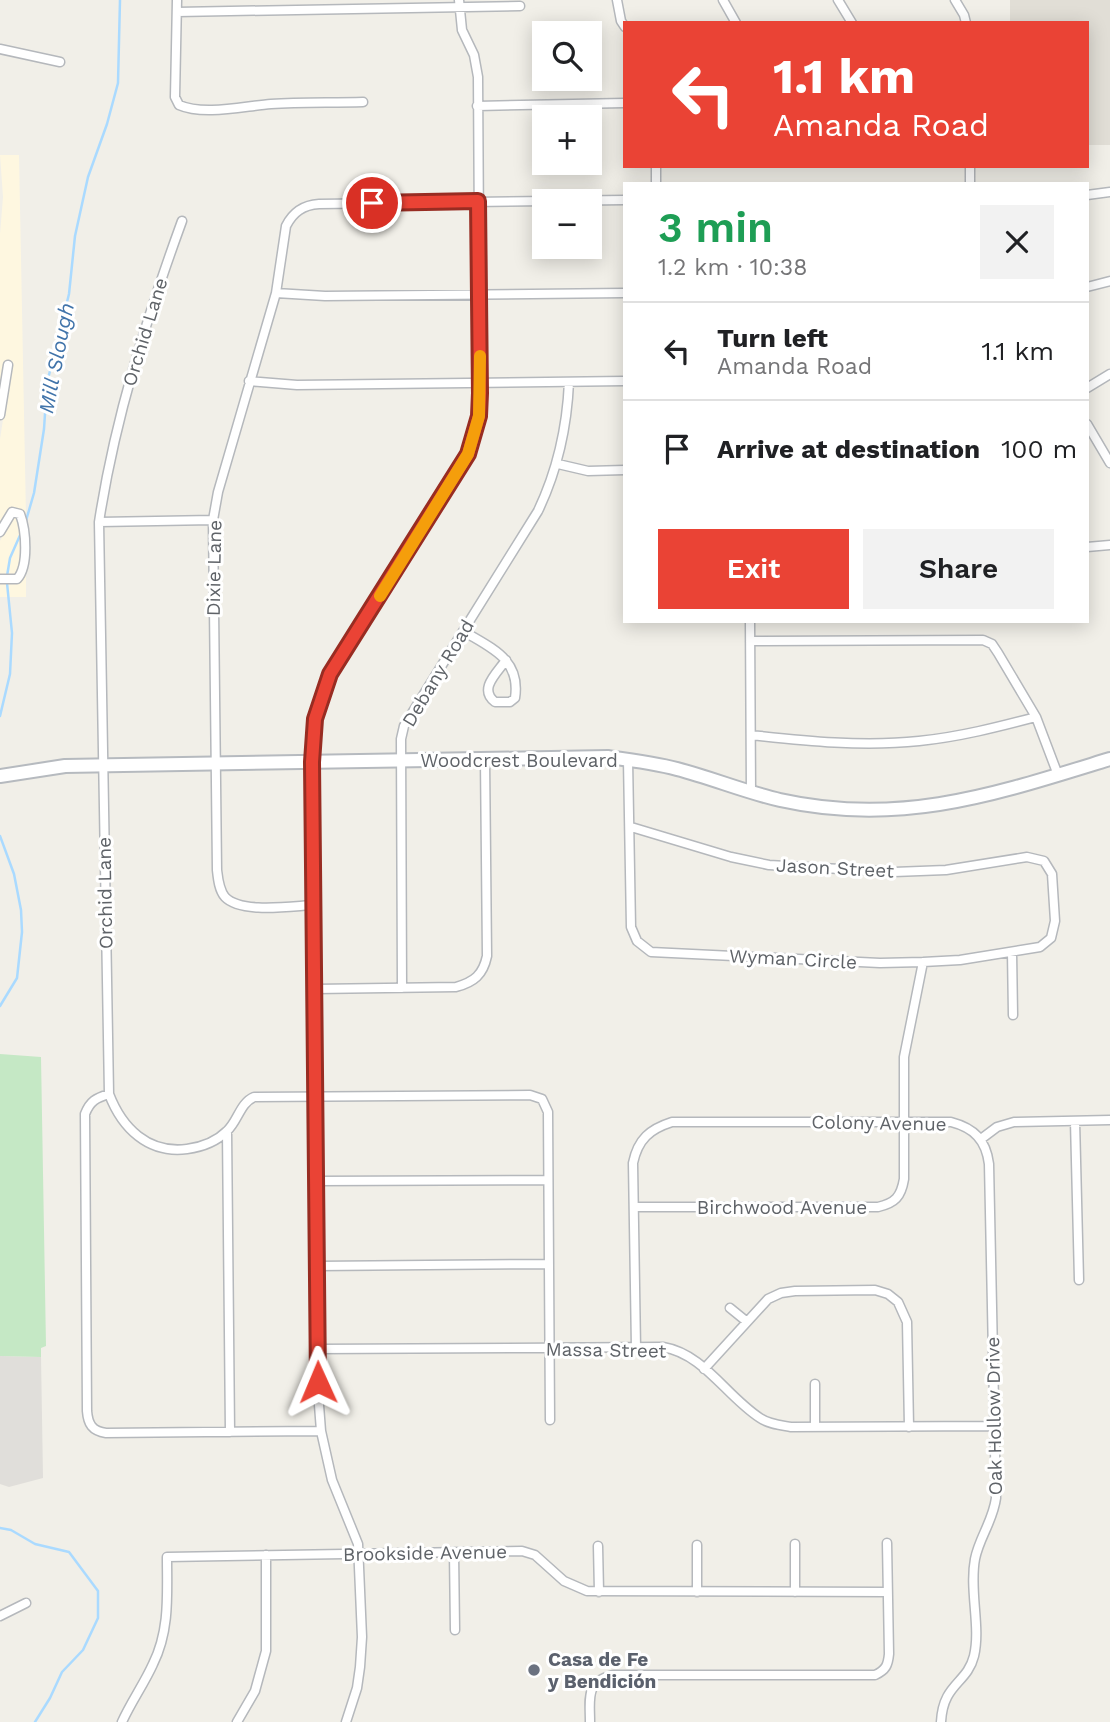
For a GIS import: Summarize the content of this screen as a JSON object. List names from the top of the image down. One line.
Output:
{"streets":{"street":["Orchid Lane","Dixie Lane","Debany Road","Woodcrest Boulevard","Jason Street","Wyman Circle","Colony Avenue","Birchwood Avenue","Massa Street","Oak Hollow Drive","Brookside Avenue"]},"crossings":[["Orchid Lane","Woodcrest Boulevard"],["Dixie Lane","Woodcrest Boulevard"],["Debany Road","Woodcrest Boulevard"],["Woodcrest Boulevard","Wyman Circle"],["Jason Street","Wyman Circle"],["Wyman Circle","Birchwood Avenue"],["Colony Avenue","Birchwood Avenue"],["Colony Avenue","Oak Hollow Drive"],["Massa Street","Oak Hollow Drive"]],"water":["Mill Slough"],"places":["Casa de Fe y Bendición"],"page":{"map_buttons":["+","−"],"turn":["1.1 km","Amanda Road"],"heading":["3 min","1.2 km · 10:38"],"list":[{"name":"Turn left","note":"Amanda Road","value":"1.1 km"},{"name":"Arrive at destination","value":"100 m"}],"buttons":["Exit","Share"]}}
